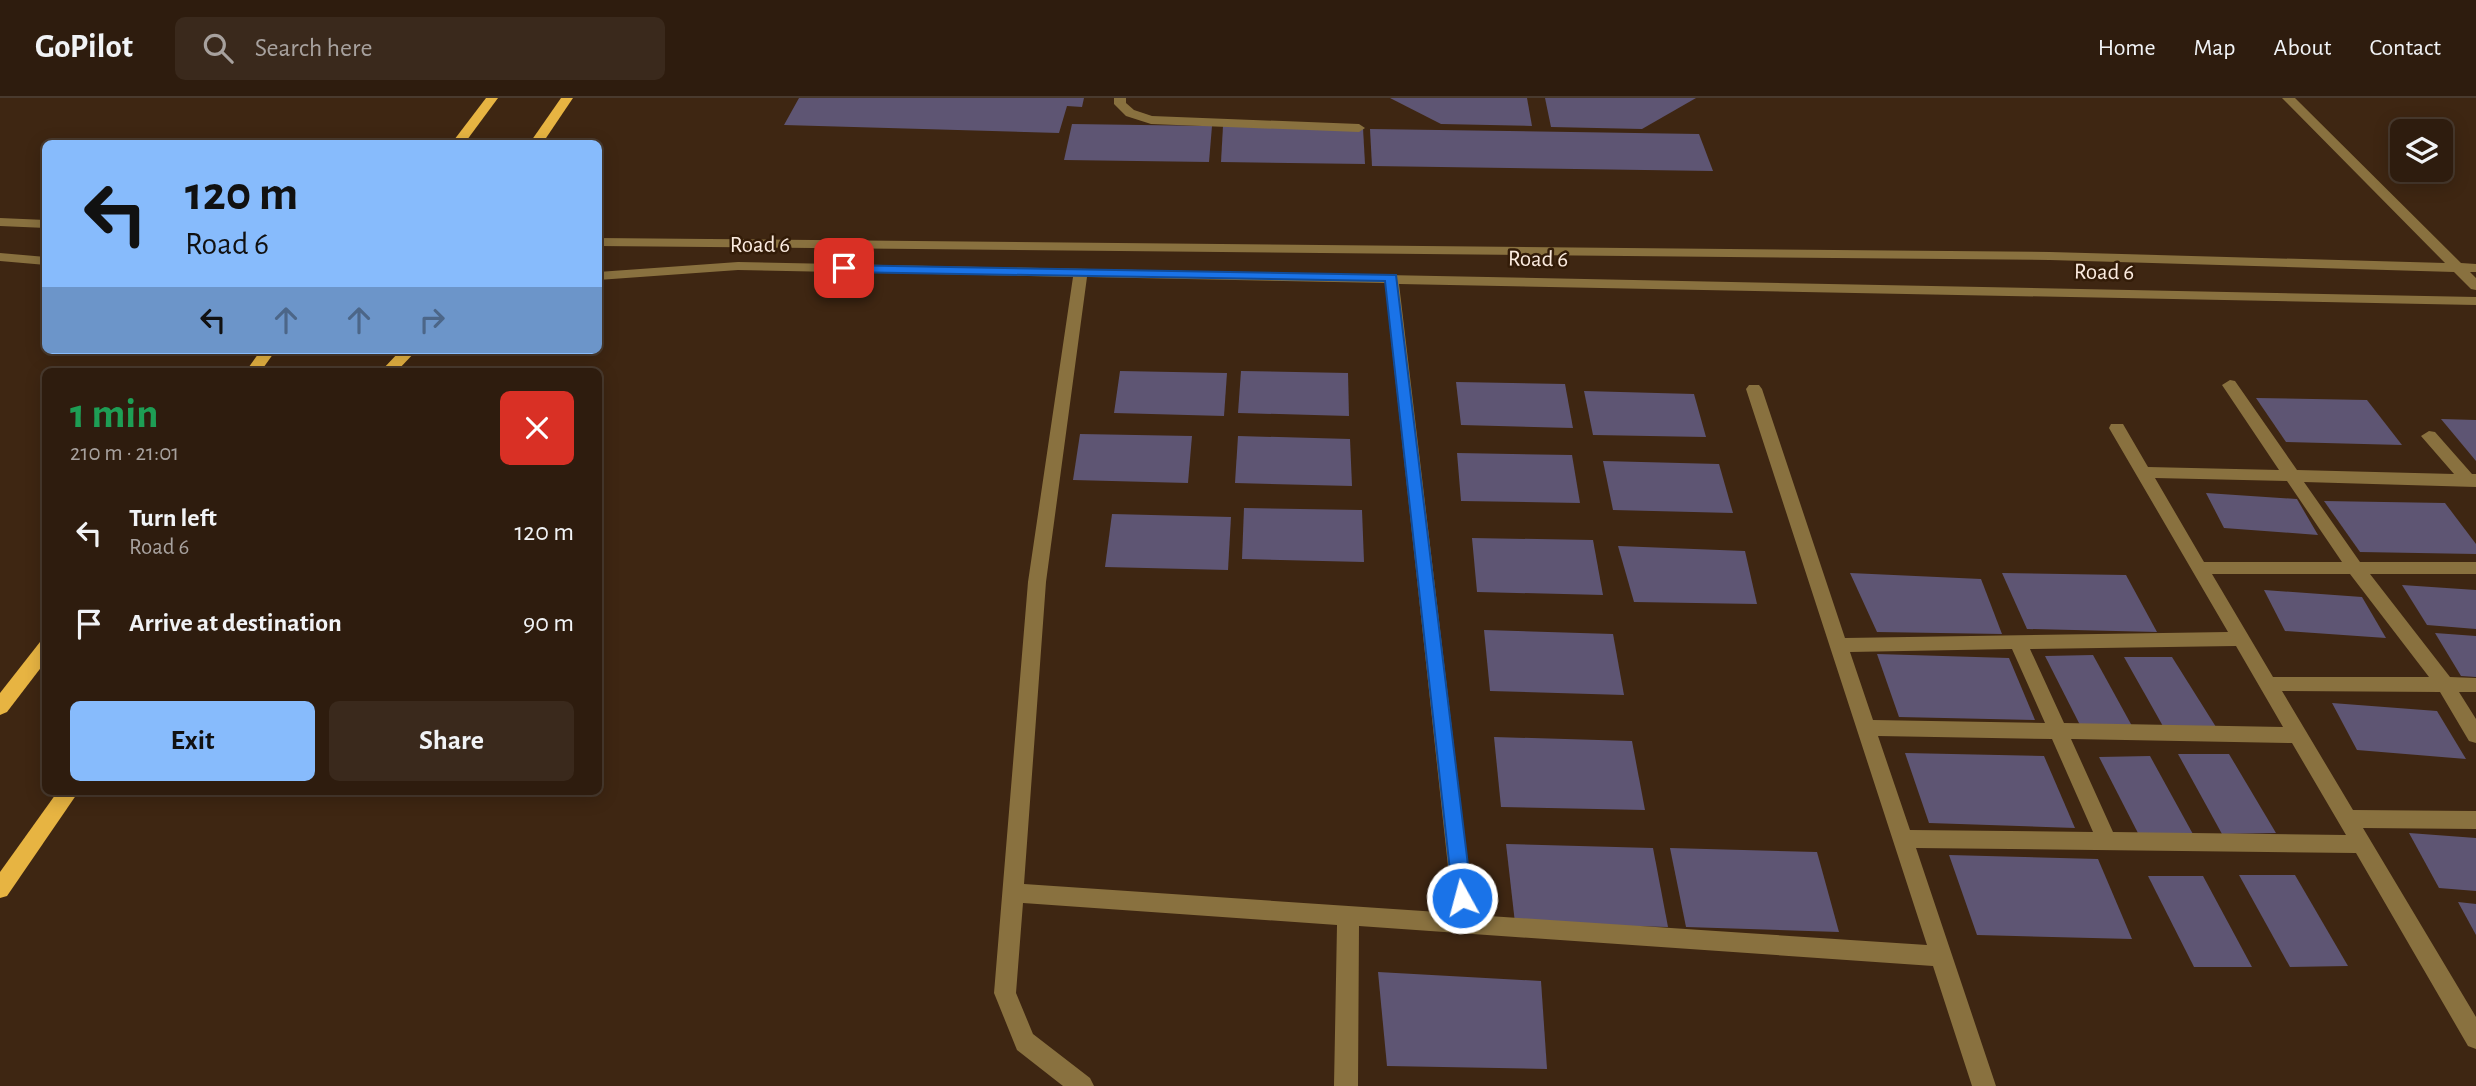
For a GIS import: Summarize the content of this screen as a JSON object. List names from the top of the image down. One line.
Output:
{"streets":{"street":["Road 6"]},"page":{"header":"GoPilot","search":"Search here","nav":["Home","Map","About","Contact"],"turn":["120 m","Road 6"],"heading":["1 min","210 m · 21:01"],"list":[{"name":"Turn left","note":"Road 6","value":"120 m"},{"name":"Arrive at destination","value":"90 m"}],"buttons":["Exit","Share"]}}
